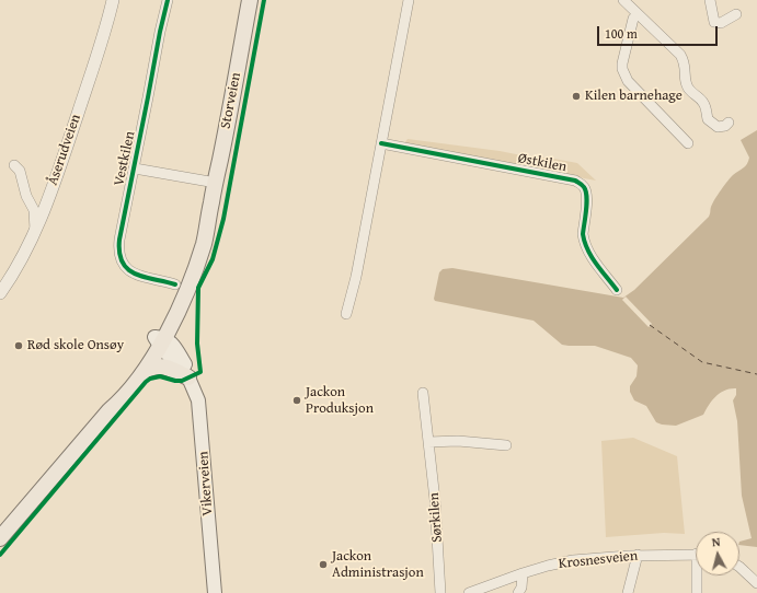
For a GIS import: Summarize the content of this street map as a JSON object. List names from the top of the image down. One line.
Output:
{"streets":{"main road":["Storveien","Vikerveien"],"street":["Åserudveien","Vestkilen","Østkilen","Sørkilen","Krosnesveien"]},"crossings":[["Storveien","Vikerveien"]],"places":["Kilen barnehage","Rød skole Onsøy","Jackon Produksjon","Jackon Administrasjon"],"scale_bar":"100 m","north":"top"}
